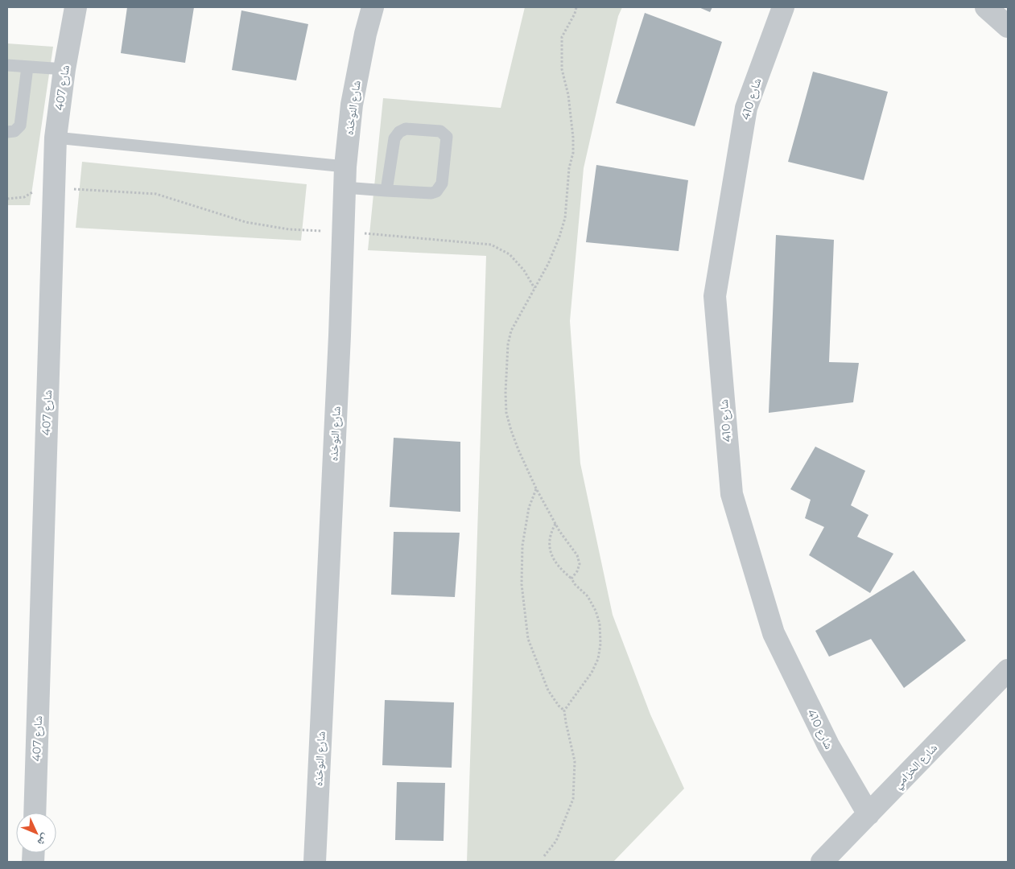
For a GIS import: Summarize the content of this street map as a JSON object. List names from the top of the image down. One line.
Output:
{"streets":{"street":["شارع 407","شارع 410","شارع النوخذه","شارع الخزامي"]},"crossings":[["شارع 410","شارع الخزامي"]],"north":"bottom right"}
